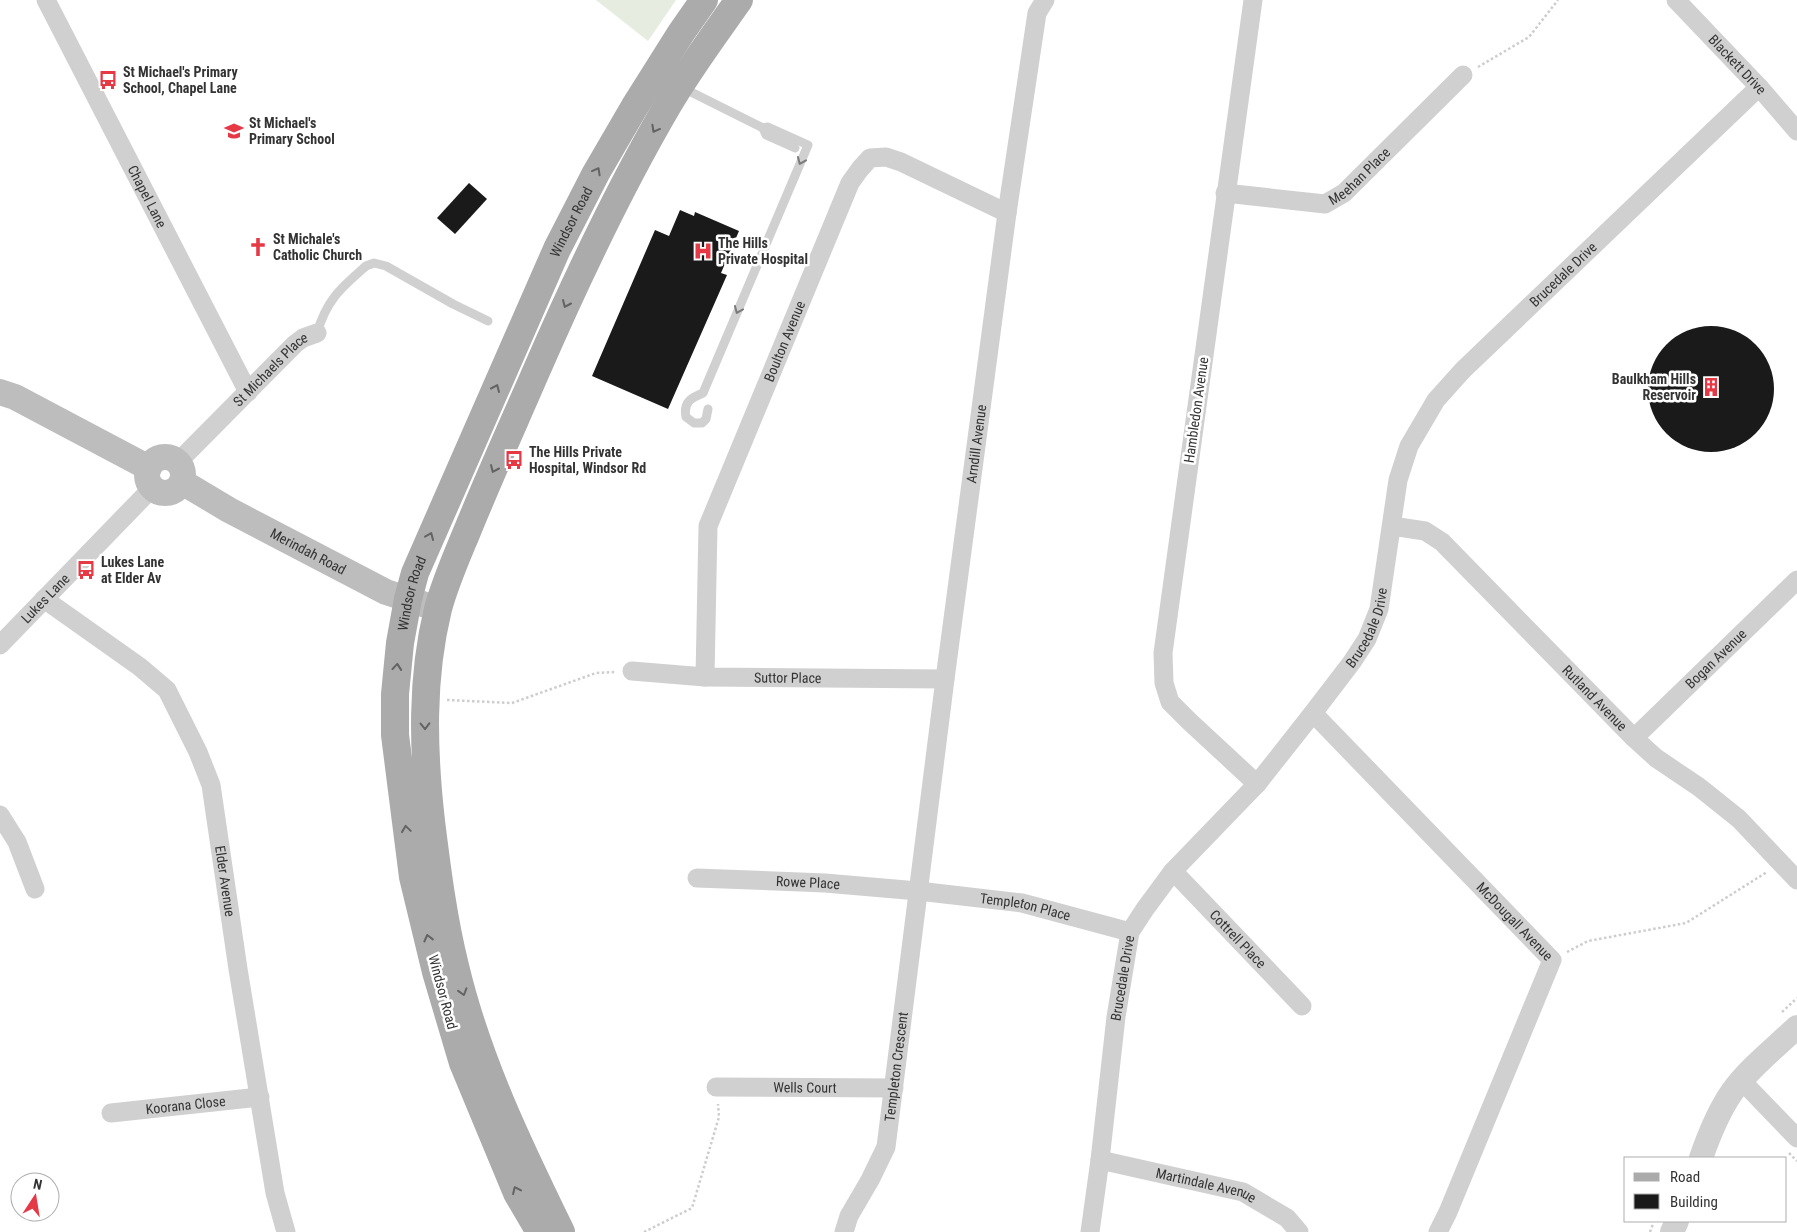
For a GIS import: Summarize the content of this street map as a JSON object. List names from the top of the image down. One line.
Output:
{"streets":{"main road":["Windsor Road","Merindah Road"],"street":["Blackett Drive","Meehan Place","Chapel Lane","Brucedale Drive","Boulton Avenue","St Michaels Place","Hambledon Avenue","Arndill Avenue","Lukes Lane","Bogan Avenue","Suttor Place","Rutland Avenue","Elder Avenue","Rowe Place","Templeton Place","McDougall Avenue","Cottrell Place","Templeton Crescent","Wells Court","Koorana Close","Martindale Avenue"]},"crossings":[["Blackett Drive","Brucedale Drive"],["Meehan Place","Hambledon Avenue"],["Chapel Lane","St Michaels Place"],["Windsor Road","Merindah Road"],["Brucedale Drive","Hambledon Avenue"],["Brucedale Drive","Rutland Avenue"],["Brucedale Drive","Templeton Place"],["Brucedale Drive","McDougall Avenue"],["Brucedale Drive","Cottrell Place"],["Brucedale Drive","Martindale Avenue"],["Boulton Avenue","Arndill Avenue"],["Boulton Avenue","Suttor Place"],["St Michaels Place","Merindah Road"],["Arndill Avenue","Suttor Place"],["Arndill Avenue","Rowe Place"],["Arndill Avenue","Templeton Place"],["Arndill Avenue","Templeton Crescent"],["Lukes Lane","Elder Avenue"],["Bogan Avenue","Rutland Avenue"],["Elder Avenue","Koorana Close"],["Rowe Place","Templeton Place"],["Rowe Place","Templeton Crescent"],["Templeton Place","Templeton Crescent"],["Templeton Crescent","Wells Court"]],"places":{"bus stop":["St Michael's Primary School, Chapel Lane","The Hills Private Hospital, Windsor Rd","Lukes Lane at Elder Av"],"school or university":["St Michael's Primary School"],"church":["St Michale's Catholic Church"],"hospital":["The Hills Private Hospital"],"building":["Baulkham Hills Reservoir"]},"legend":["Road","Building"],"north":"top"}
